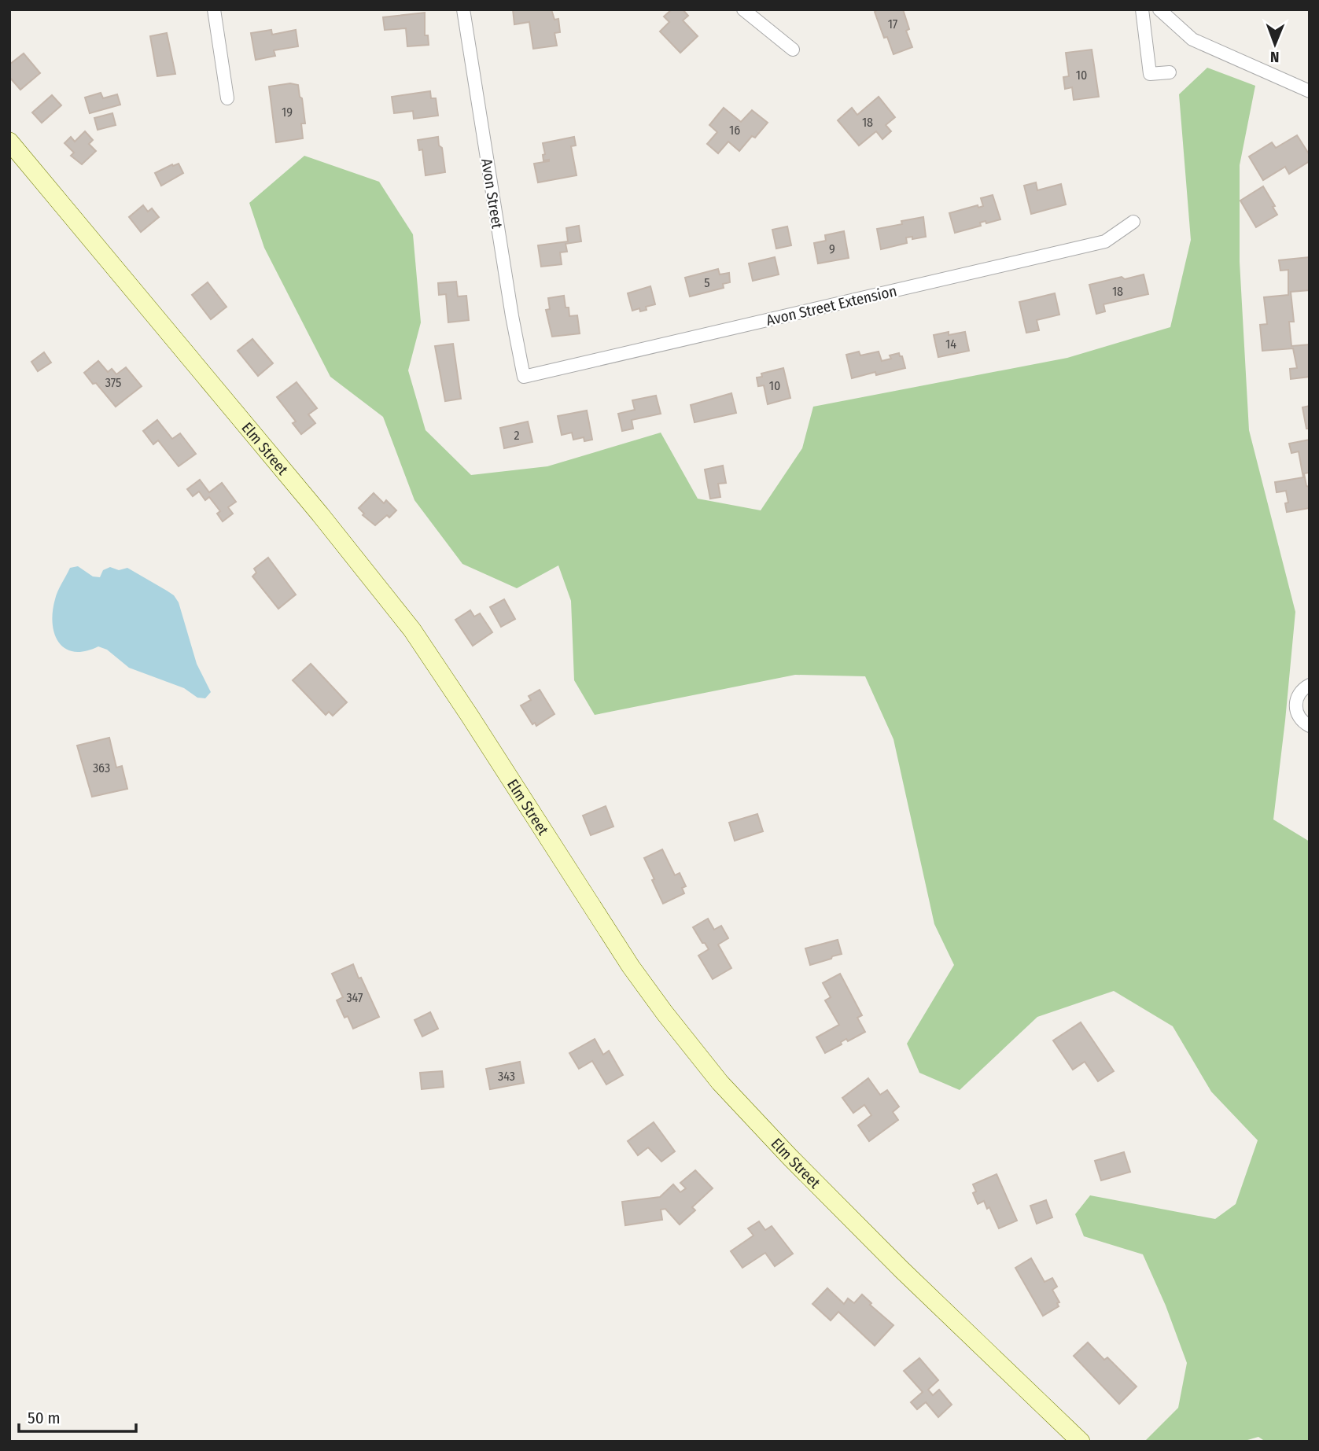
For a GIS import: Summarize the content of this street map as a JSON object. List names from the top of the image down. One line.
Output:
{"streets":{"street":["Avon Street","Avon Street Extension","Elm Street"]},"crossings":[["Avon Street","Avon Street Extension"]],"house_numbers":["17","10","19","18","16","9","5","18","14","375","10","2","363","347","343"],"scale_bar":"50 m","north":"bottom"}
